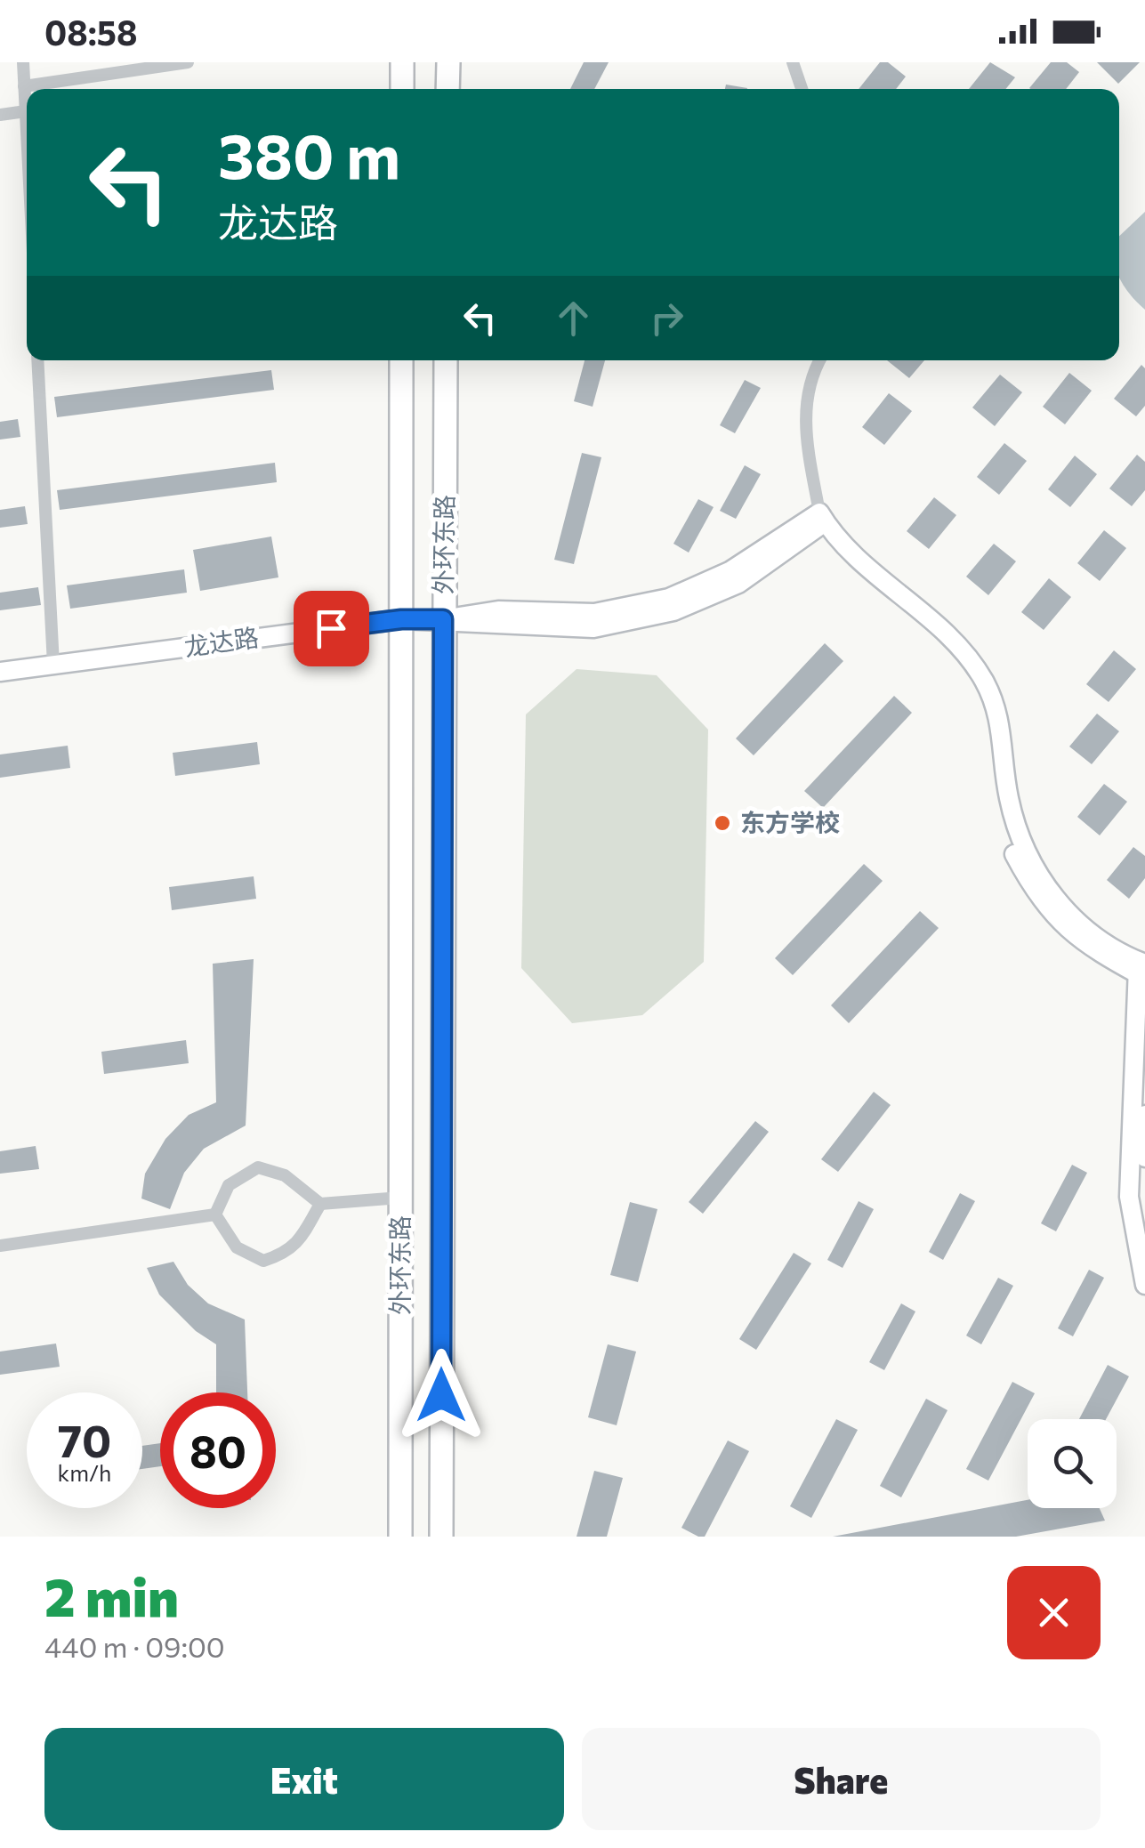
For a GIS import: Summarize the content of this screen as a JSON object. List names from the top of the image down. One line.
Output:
{"streets":{"highway":["外环东路"],"street":["龙达路"]},"crossings":[["外环东路","龙达路"]],"places":["东方学校"],"page":{"status":"08:58","turn":["380 m","龙达路"],"speed":"70 km/h","limit":"80","heading":["2 min","440 m · 09:00"],"buttons":["Exit","Share"]}}
